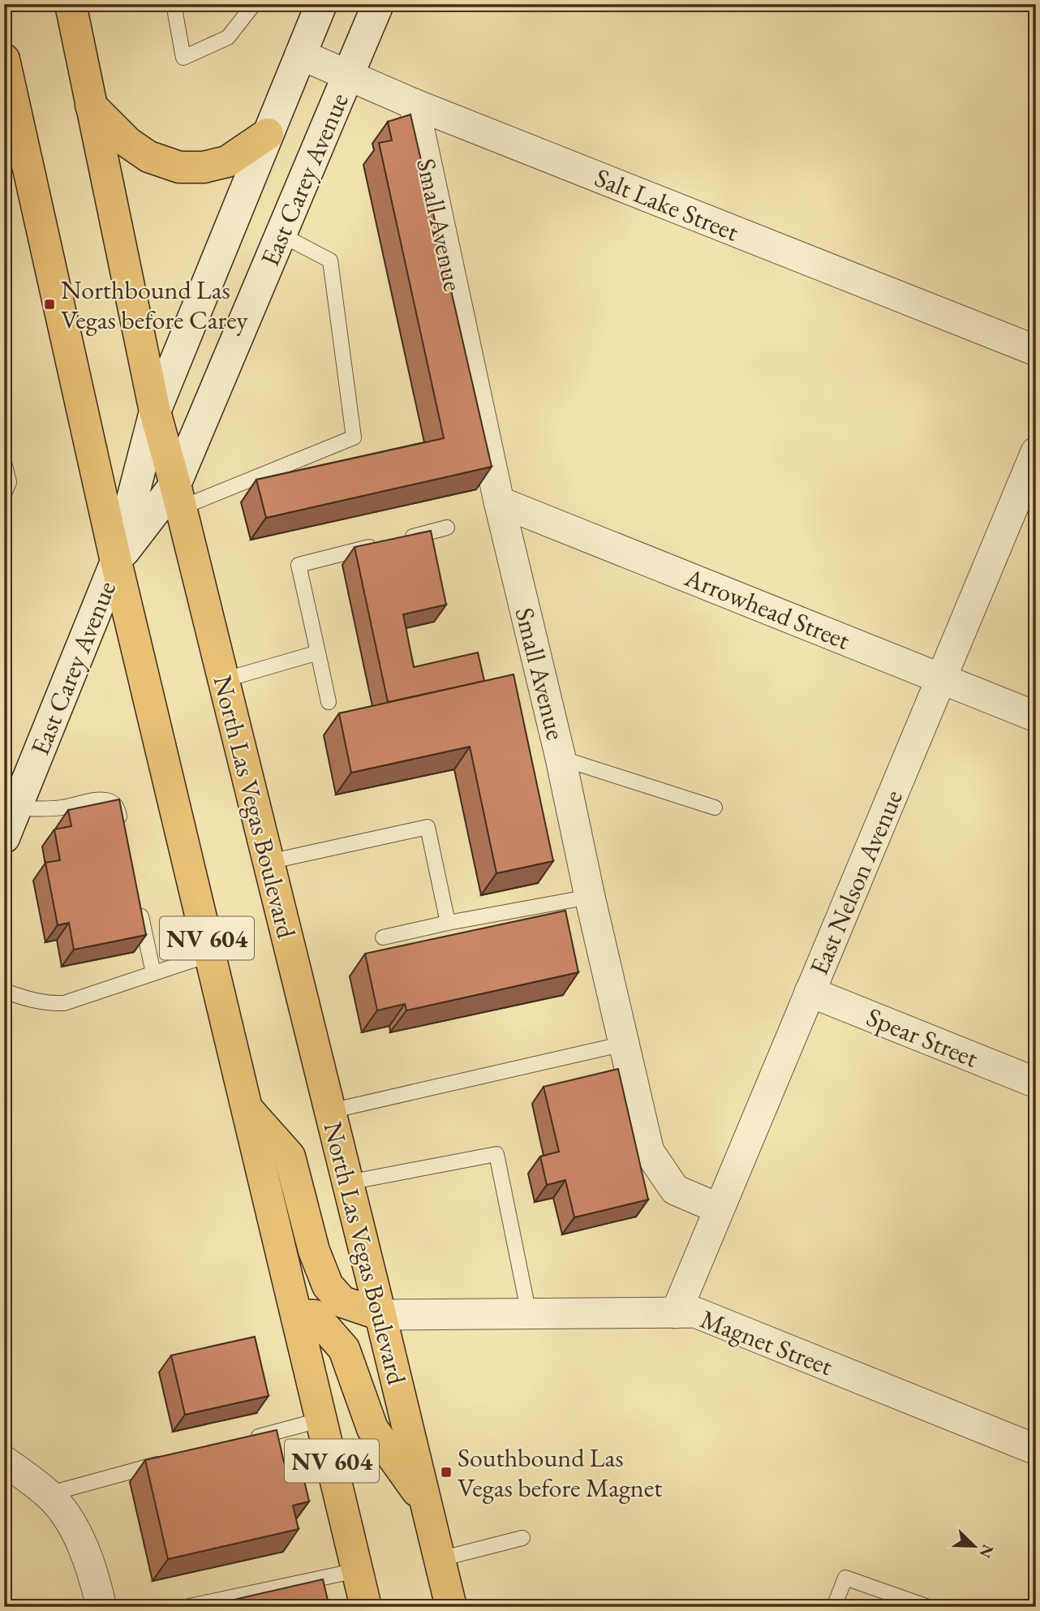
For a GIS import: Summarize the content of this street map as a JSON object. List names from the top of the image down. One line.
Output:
{"streets":{"main road":["East Carey Avenue","North Las Vegas Boulevard","NV 604"],"street":["Salt Lake Street","Small Avenue","Arrowhead Street","East Nelson Avenue","Spear Street","Magnet Street"]},"crossings":[["East Carey Avenue","Salt Lake Street"],["East Carey Avenue","North Las Vegas Boulevard"],["East Carey Avenue","NV 604"],["Salt Lake Street","Small Avenue"],["Small Avenue","Arrowhead Street"],["Small Avenue","East Nelson Avenue"],["Arrowhead Street","East Nelson Avenue"],["North Las Vegas Boulevard","Magnet Street"],["East Nelson Avenue","Spear Street"],["East Nelson Avenue","Magnet Street"]],"places":{"transit":["Northbound Las Vegas before Carey","Southbound Las Vegas before Magnet"]},"north":"bottom right"}
